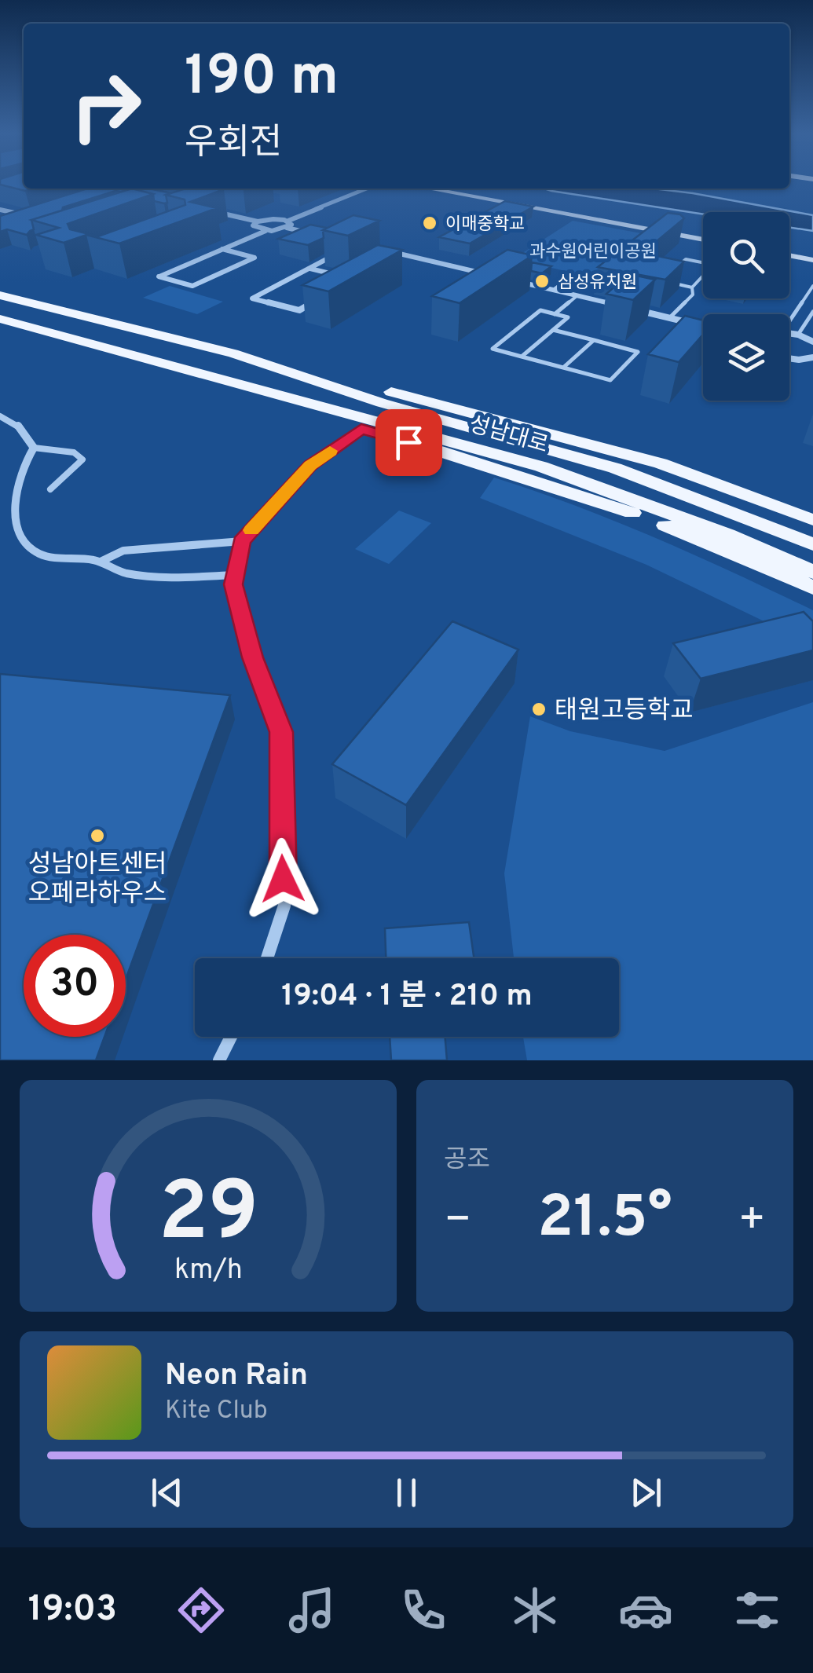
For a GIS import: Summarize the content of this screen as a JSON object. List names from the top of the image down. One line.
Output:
{"streets":{"main road":["성남대로"]},"parks":["과수원어린이공원"],"places":["이매중학교","삼성유치원","태원고등학교","성남아트센터 오페라하우스"],"page":{"turn":["190 m","우회전"],"limit":"30","trip":"19:04 · 1 분 · 210 m","tile":"공조","heat":["−","21.5°","+"],"song":["Neon Rain","Kite Club"],"tabs":"19:03","gauge":["29","km/h"]}}
